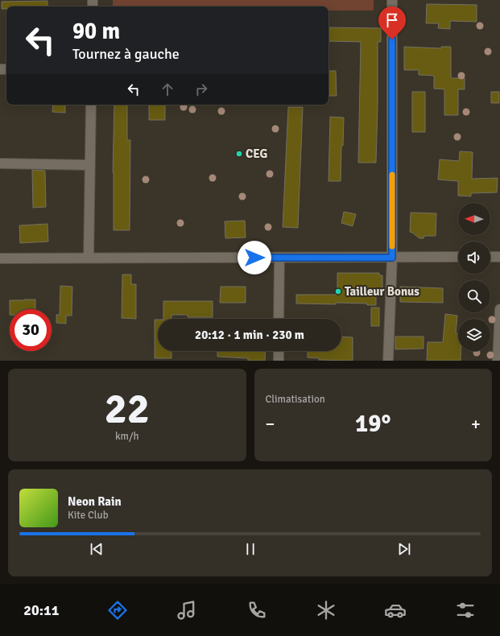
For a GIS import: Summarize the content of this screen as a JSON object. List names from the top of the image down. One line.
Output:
{"places":["CEG","Tailleur Bonus"],"north":"left","page":{"turn":["90 m","Tournez à gauche"],"limit":"30","trip":"20:12 · 1 min · 230 m","tile":[["22","km/h"],"Climatisation"],"heat":["−","19°","+"],"song":["Neon Rain","Kite Club"],"tabs":"20:11"}}
